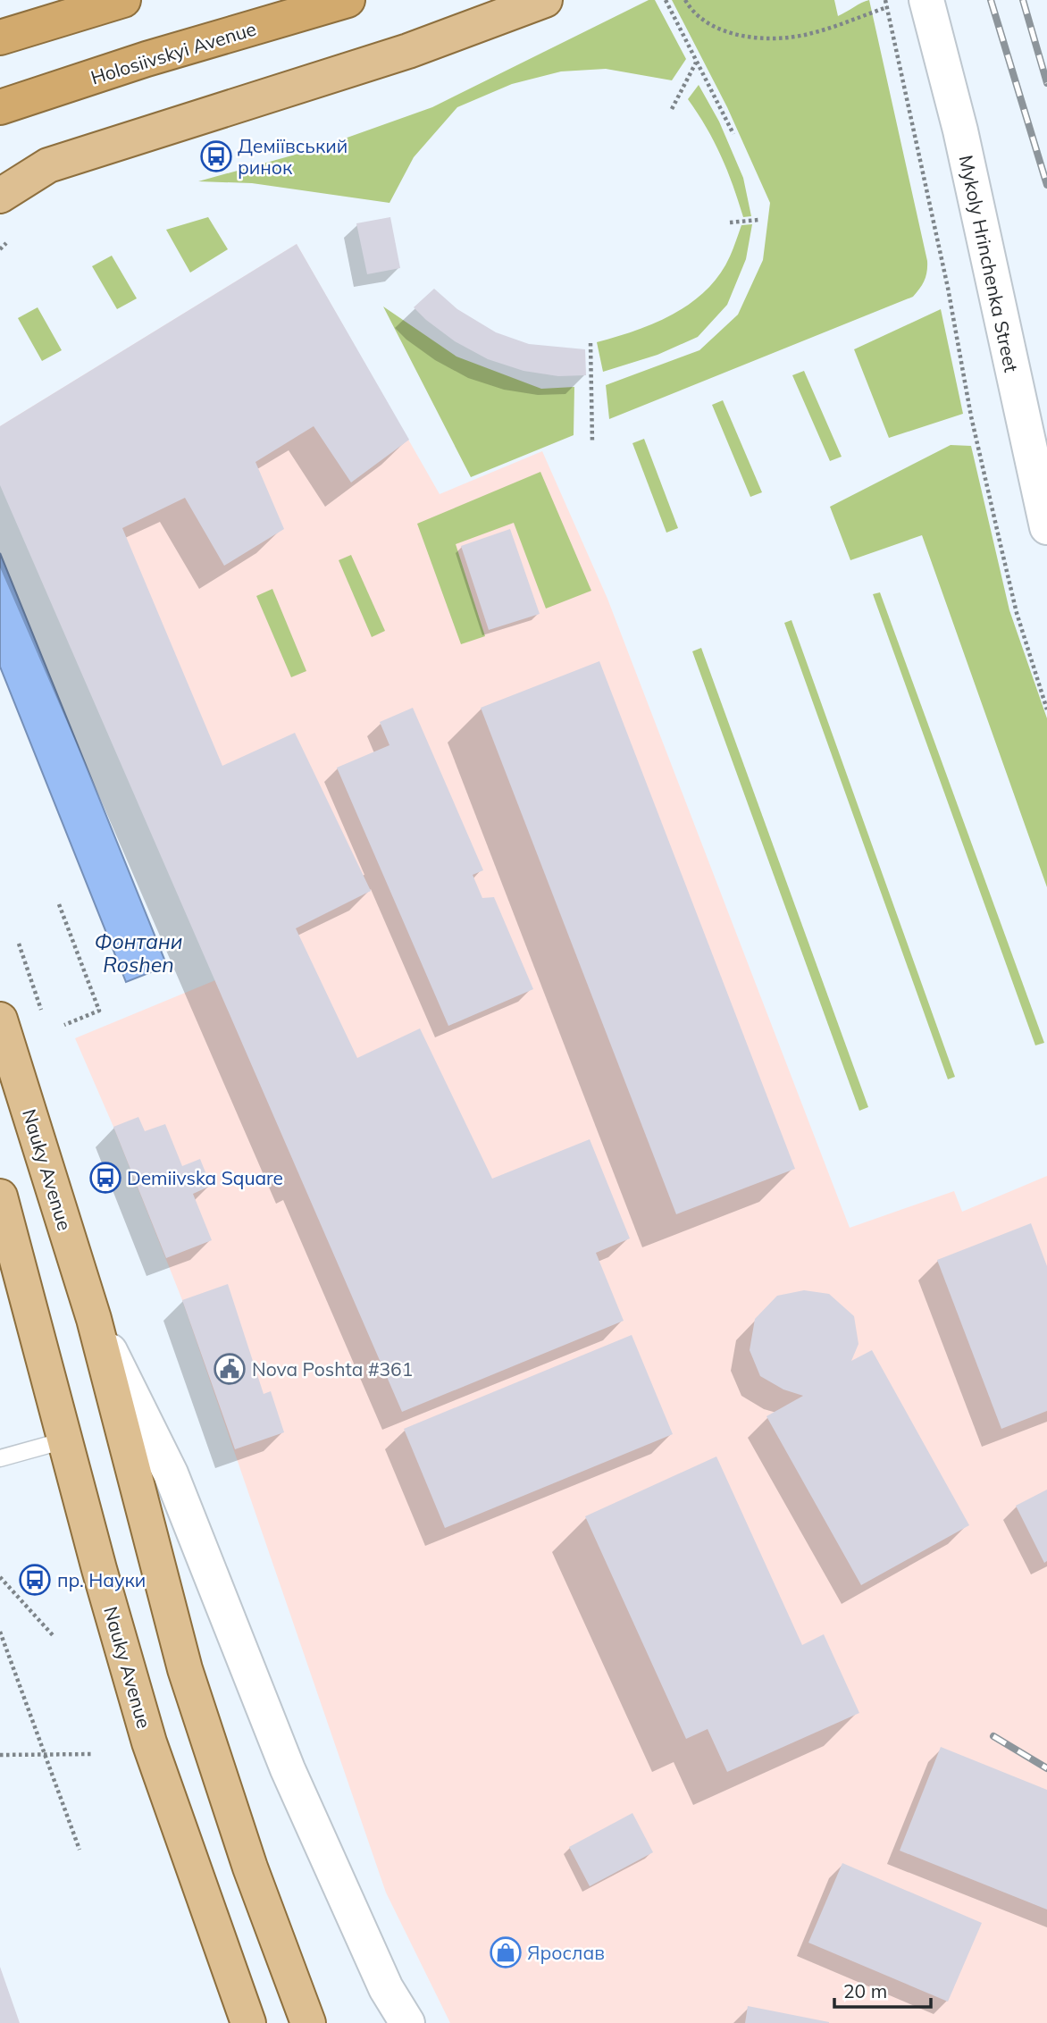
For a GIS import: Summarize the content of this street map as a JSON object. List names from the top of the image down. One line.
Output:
{"streets":{"highway":["Holosiivskyi Avenue"],"main road":["Mykoly Hrinchenka Street","Nauky Avenue"]},"water":["Фонтани Roshen"],"places":{"bus stop":["Деміївський ринок","Demiivska Square","пр. Науки"],"public building":["Nova Poshta #361"],"shop":["Ярослав"]},"scale_bar":"20 m"}
